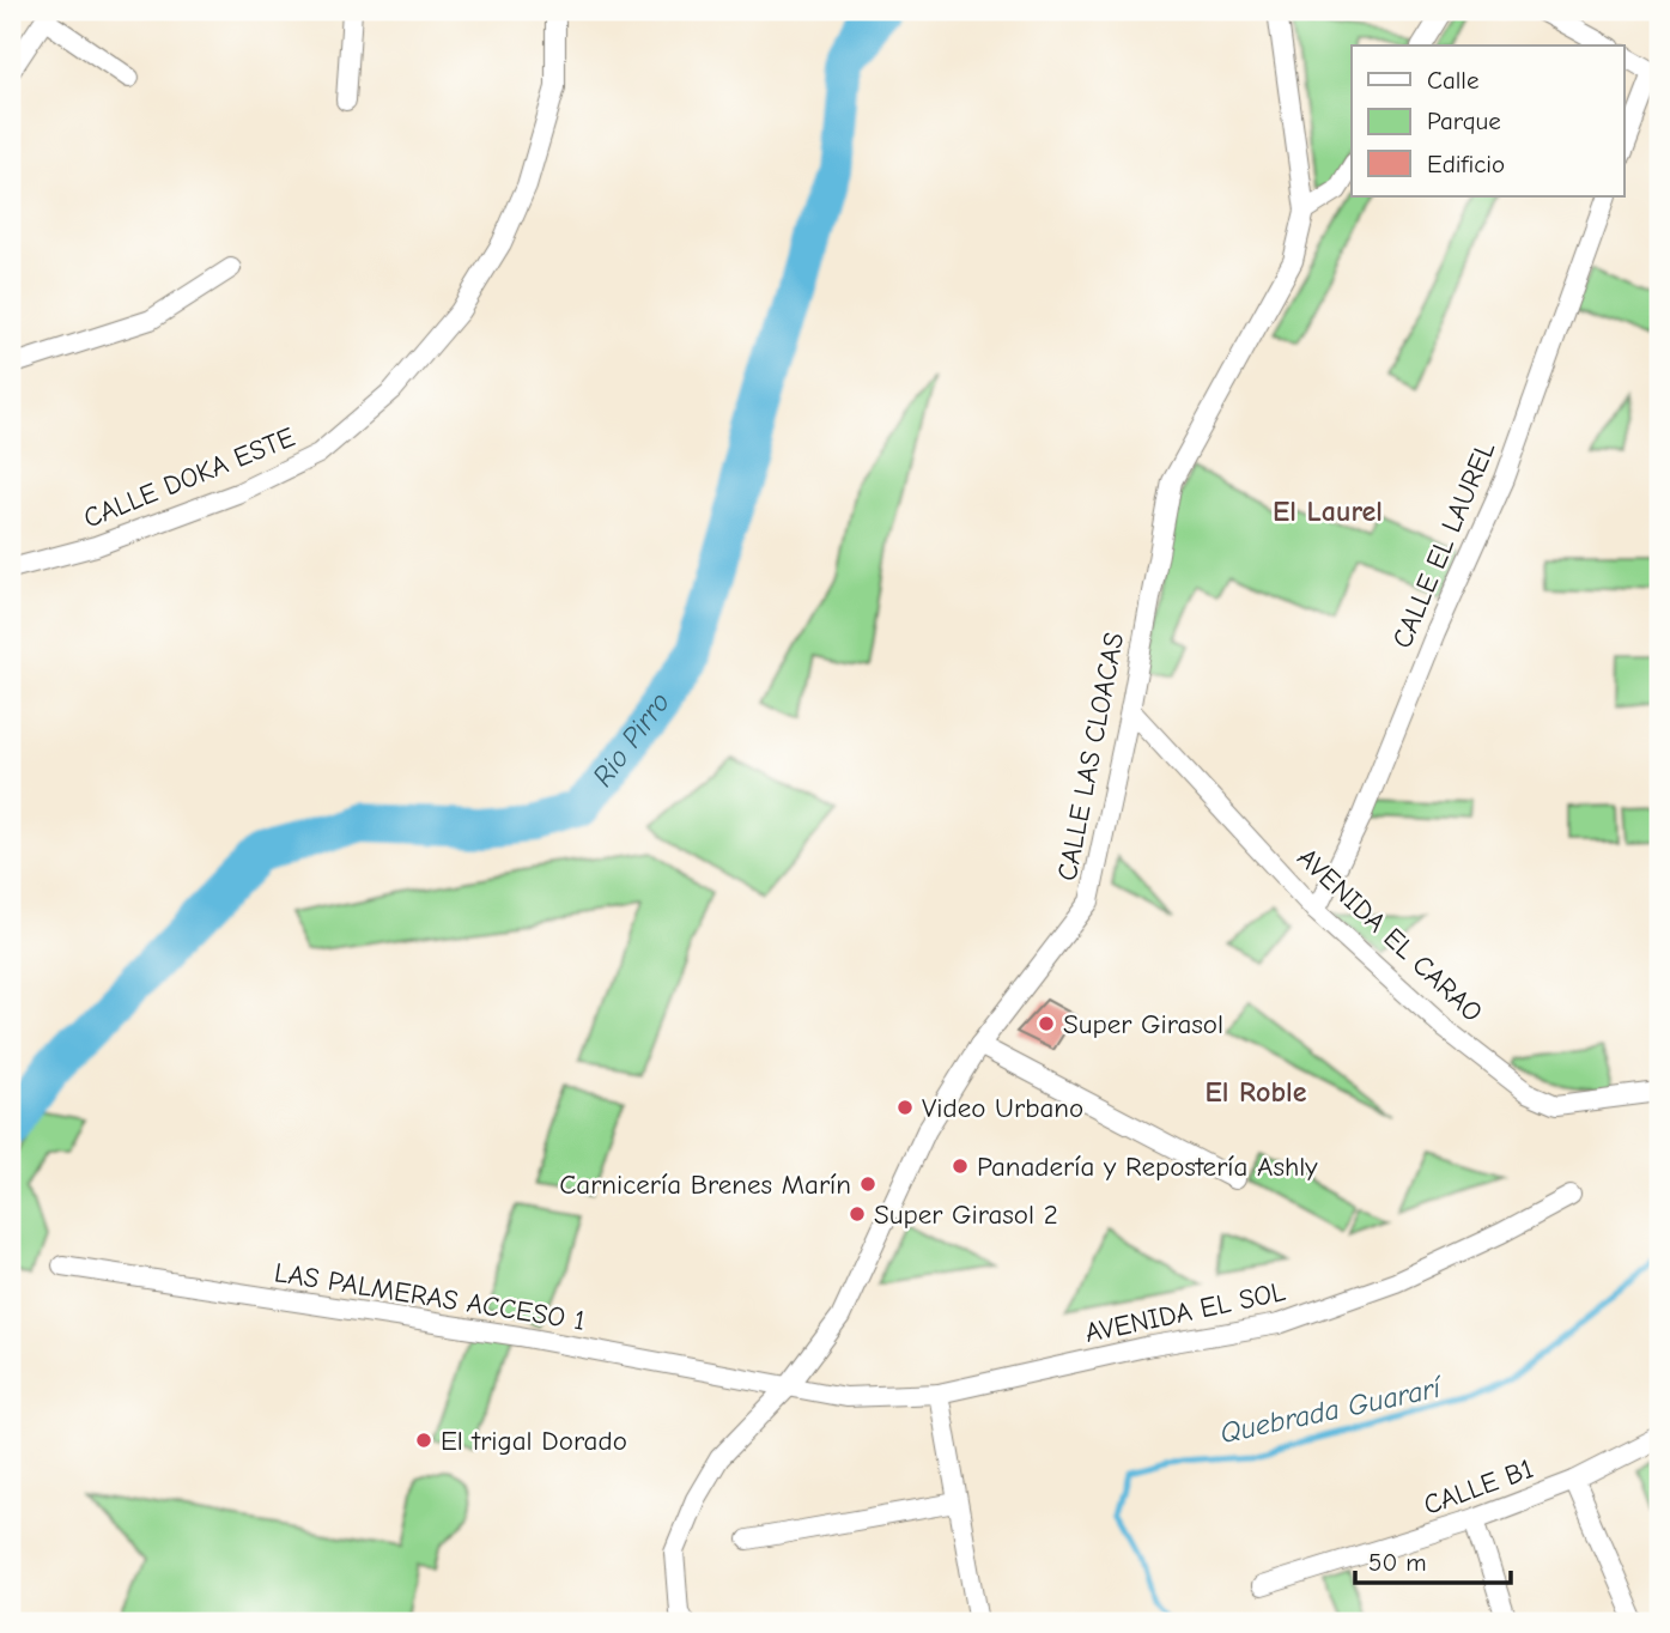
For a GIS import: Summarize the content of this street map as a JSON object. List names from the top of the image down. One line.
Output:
{"streets":{"street":["CALLE DOKA ESTE","CALLE EL LAUREL","CALLE LAS CLOACAS","AVENIDA EL CARAO","LAS PALMERAS ACCESO 1","AVENIDA EL SOL","CALLE B1"]},"crossings":[["CALLE EL LAUREL","AVENIDA EL CARAO"],["CALLE LAS CLOACAS","AVENIDA EL CARAO"],["CALLE LAS CLOACAS","LAS PALMERAS ACCESO 1"],["CALLE LAS CLOACAS","AVENIDA EL SOL"],["LAS PALMERAS ACCESO 1","AVENIDA EL SOL"]],"districts":["El Laurel","El Roble"],"water":["Rio Pirro","Quebrada Guararí"],"places":["Super Girasol","Video Urbano","Panadería y Repostería Ashly","Carnicería Brenes Marín","Super Girasol 2","El trigal Dorado"],"legend":["Calle","Parque","Edificio"],"scale_bar":"50 m"}
